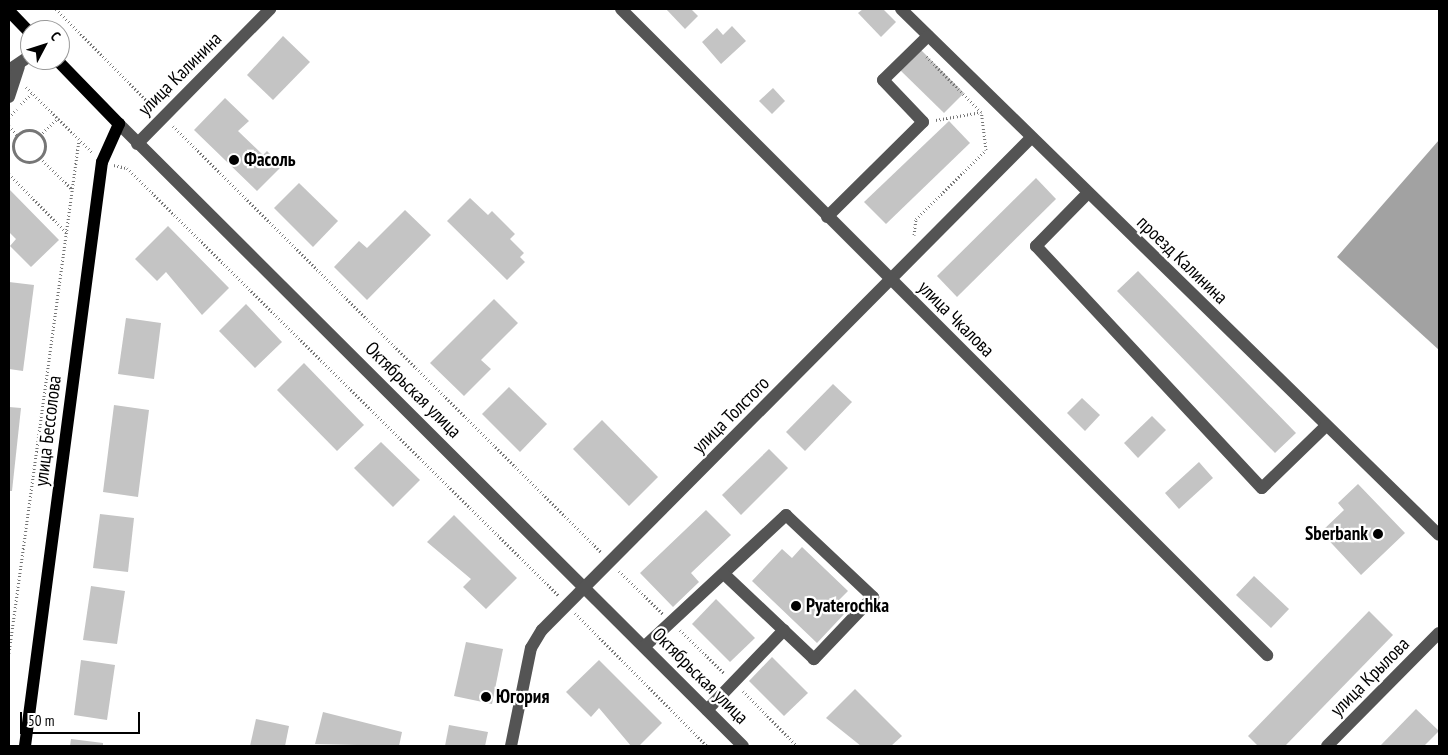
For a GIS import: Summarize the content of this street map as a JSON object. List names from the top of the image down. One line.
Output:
{"streets":{"main road":["Октябрьская улица","улица Бессолова"],"street":["улица Калинина","проезд Калинина","улица Чкалова","улица Толстого","улица Крылова"]},"crossings":[["улица Калинина","Октябрьская улица"],["проезд Калинина","улица Толстого"],["улица Чкалова","улица Толстого"],["Октябрьская улица","улица Толстого"],["Октябрьская улица","улица Бессолова"]],"places":["Фасоль","Sberbank","Pyaterochka","Югория"],"scale_bar":"50 m","north":"top right"}
